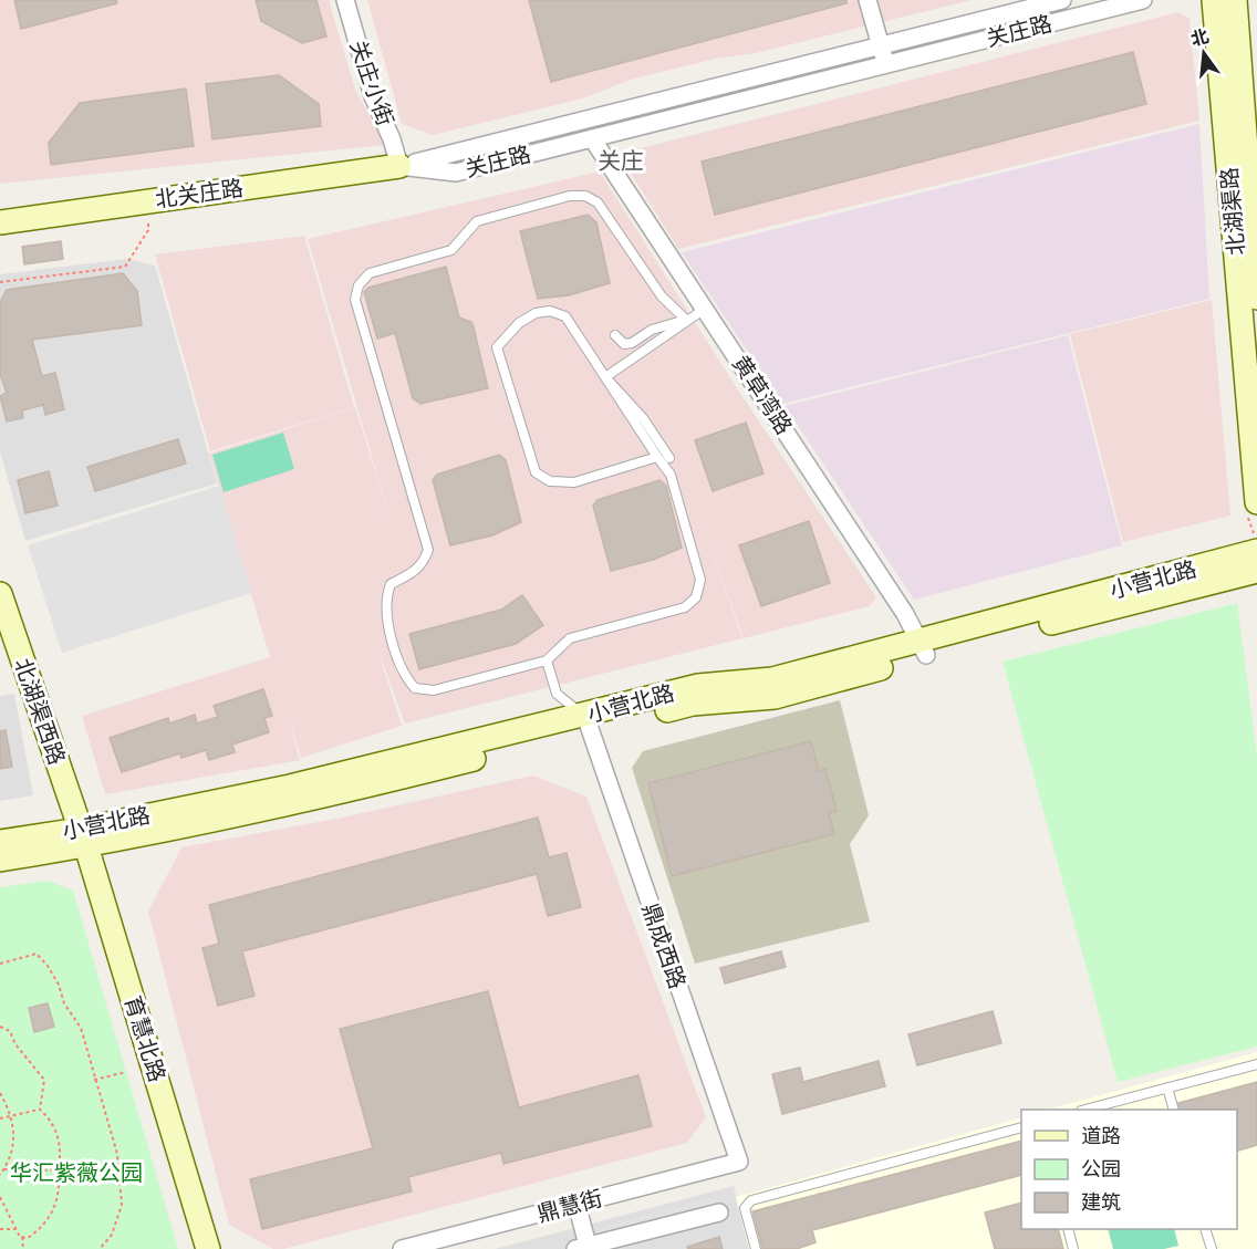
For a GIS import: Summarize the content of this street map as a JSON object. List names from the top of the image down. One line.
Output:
{"streets":{"street":["关庄路","关庄小街","北关庄路","北湖渠路","黄草湾路","小营北路","北湖渠西路","鼎成西路","育慧北路","鼎慧街"]},"crossings":[["关庄路","关庄小街"],["关庄路","北关庄路"],["关庄路","黄草湾路"],["关庄小街","北关庄路"],["黄草湾路","小营北路"],["小营北路","北湖渠西路"],["小营北路","鼎成西路"],["小营北路","育慧北路"],["北湖渠西路","育慧北路"],["鼎成西路","鼎慧街"]],"districts":["关庄"],"parks":["华汇紫薇公园"],"legend":["道路","公园","建筑"],"north":"top"}
